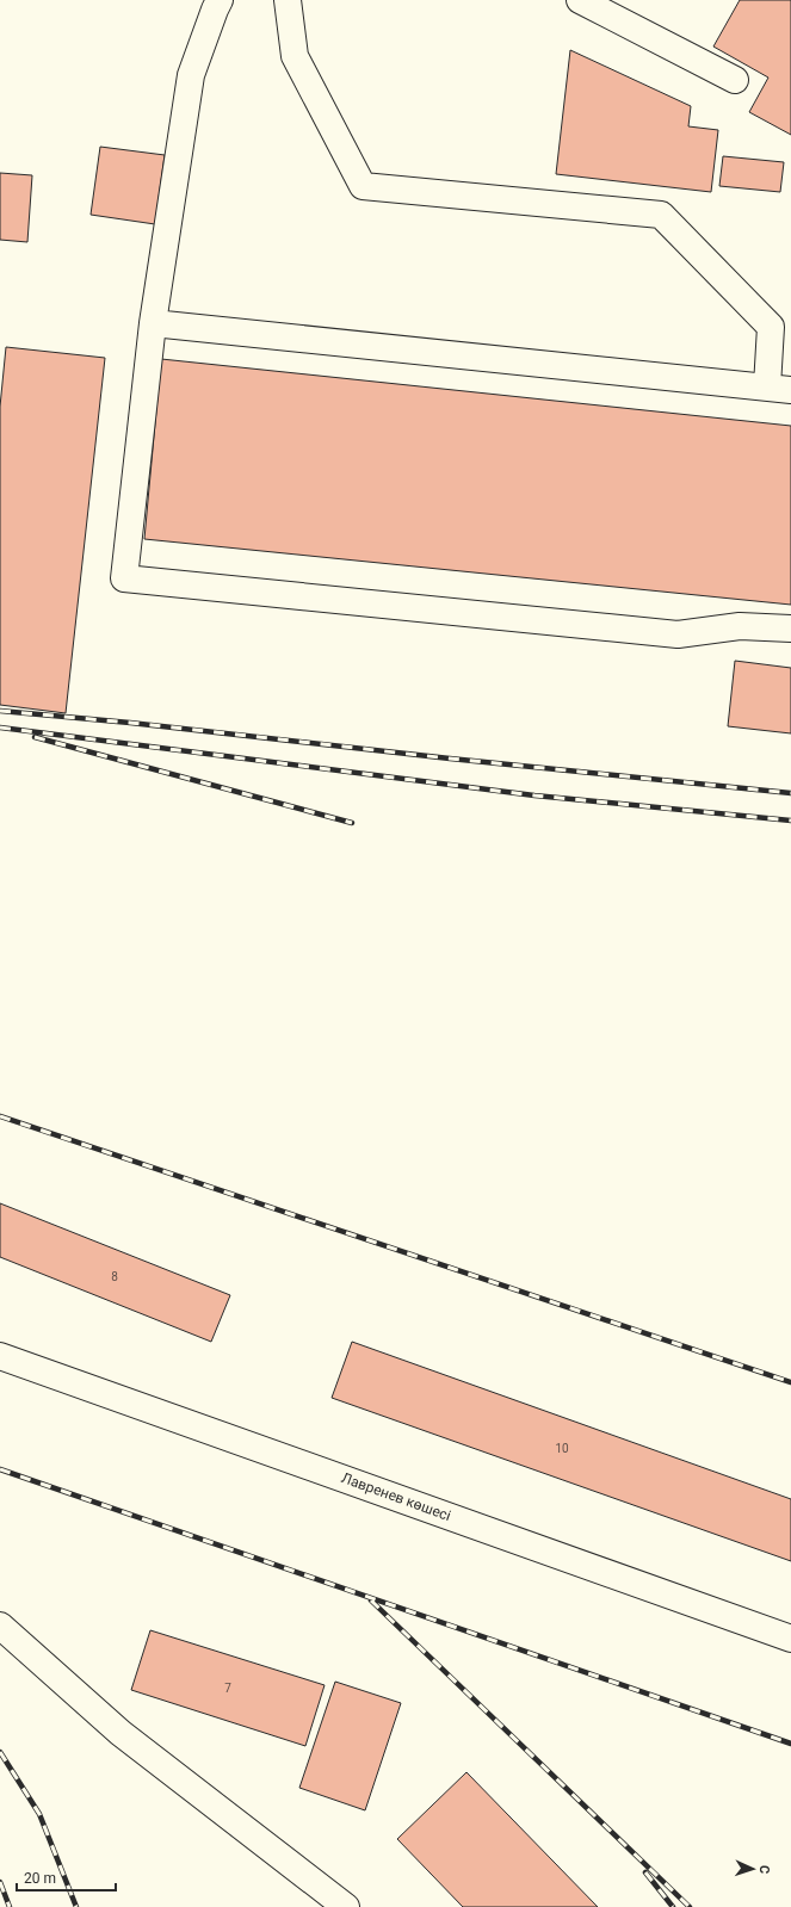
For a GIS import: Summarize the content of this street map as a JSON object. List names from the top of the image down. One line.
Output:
{"streets":{"main road":["Лавренев көшесі"]},"house_numbers":["8","10","7"],"scale_bar":"20 m","north":"right"}
